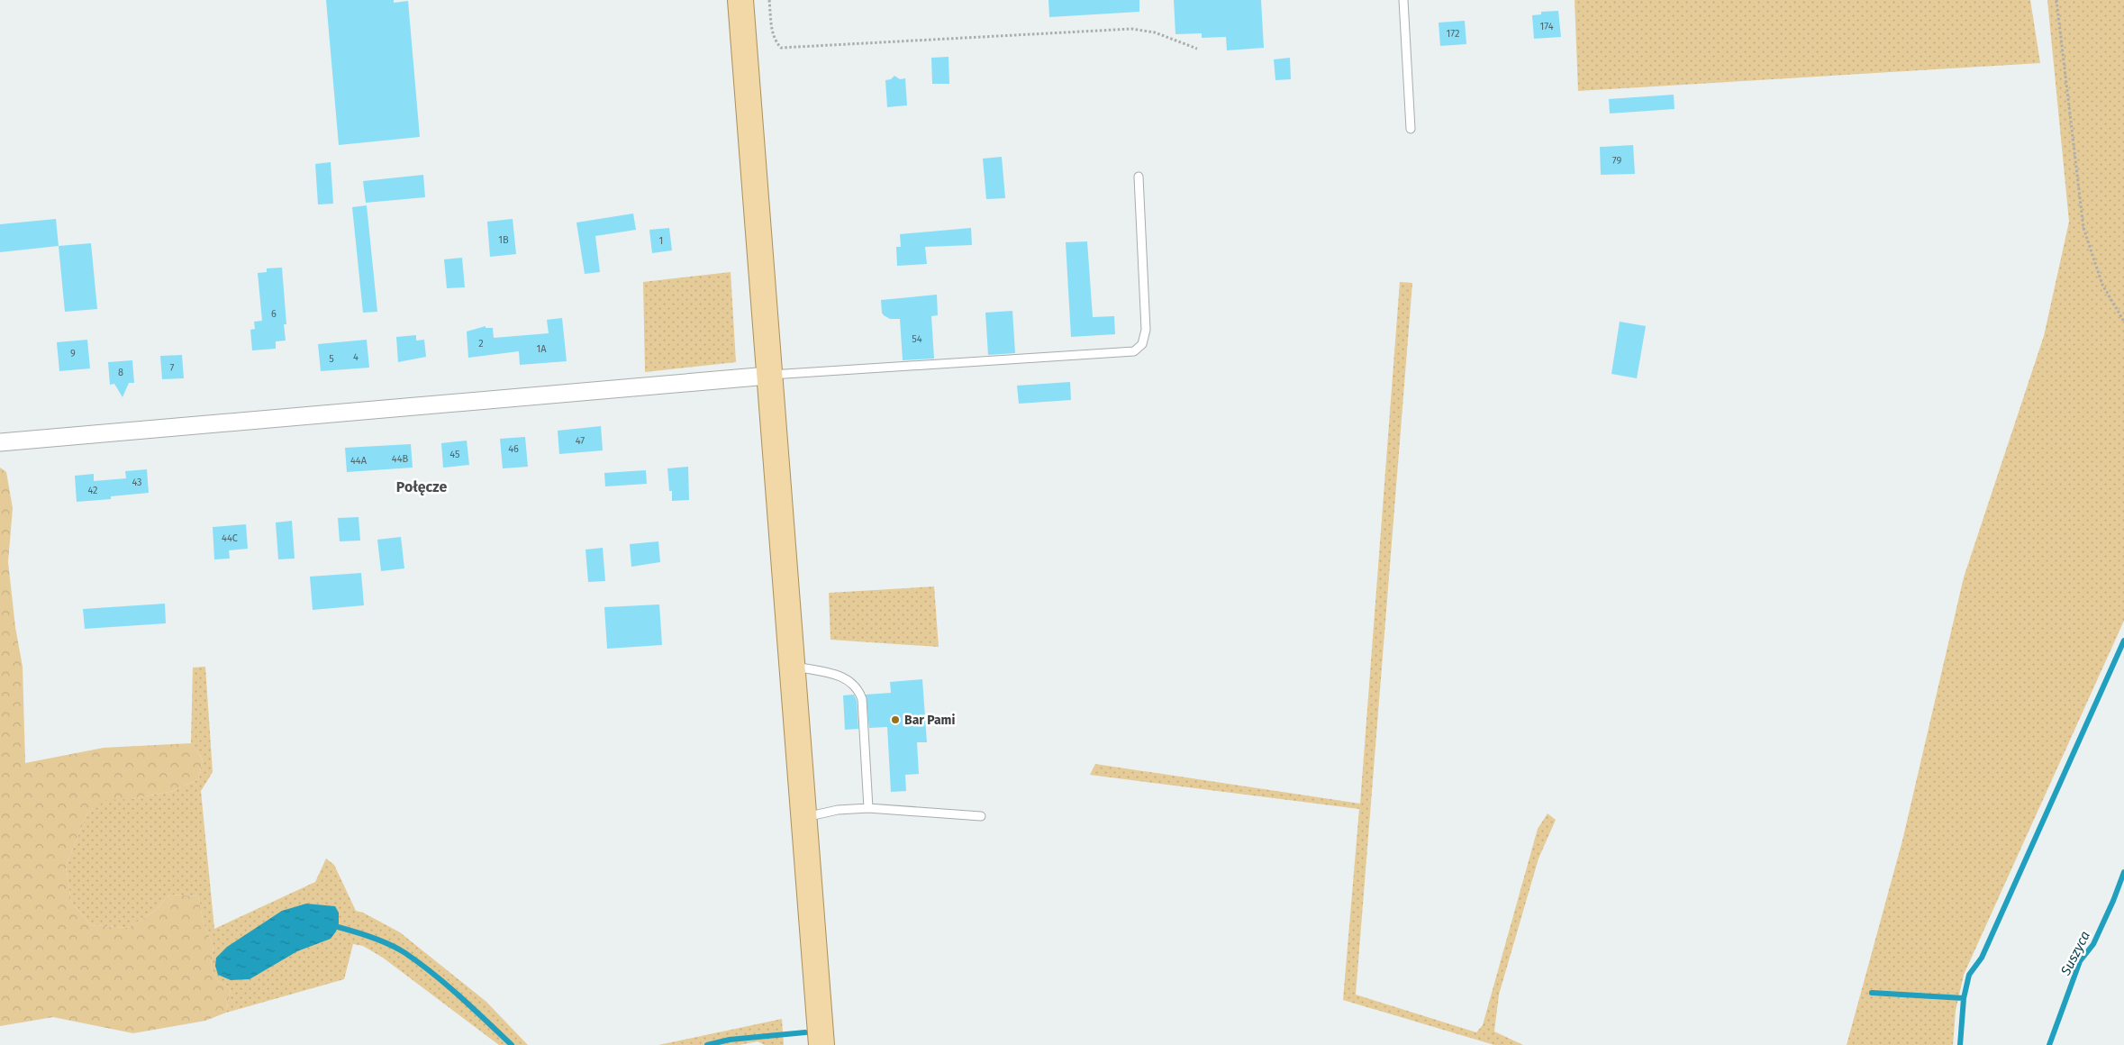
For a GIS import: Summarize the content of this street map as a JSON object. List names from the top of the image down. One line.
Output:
{"districts":["Połęcze"],"water":["Suszyca"],"places":["Bar Pami"],"house_numbers":["174","172","79","1B","1","6","54","2","1A","9","4","5","7","8","47","46","45","44B","44A","43","42","44C"]}
